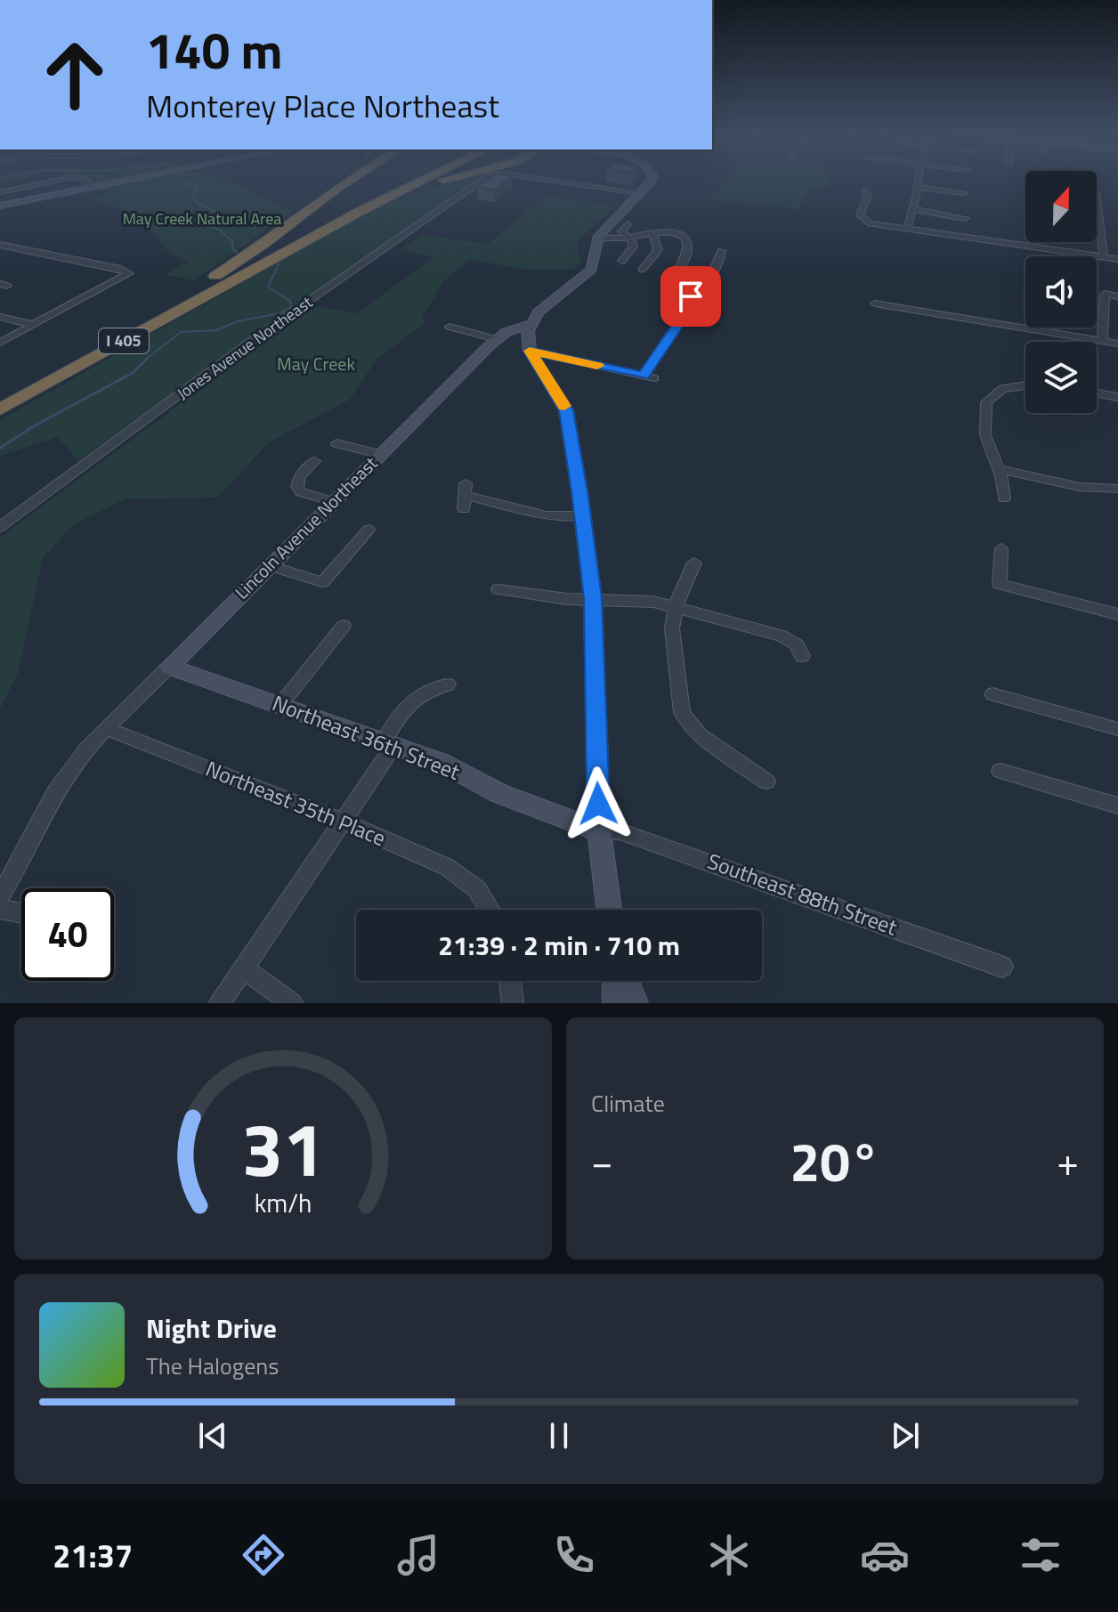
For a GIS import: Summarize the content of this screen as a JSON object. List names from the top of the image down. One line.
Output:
{"streets":{"highway":["I 405"],"street":["Jones Avenue Northeast","Lincoln Avenue Northeast","Northeast 36th Street","Northeast 35th Place","Southeast 88th Street"]},"crossings":[["Jones Avenue Northeast","Lincoln Avenue Northeast"],["Lincoln Avenue Northeast","Northeast 36th Street"],["Lincoln Avenue Northeast","Northeast 35th Place"],["Northeast 36th Street","Southeast 88th Street"]],"parks":["May Creek Natural Area","May Creek"],"north":"top","page":{"turn":["140 m","Monterey Place Northeast"],"limit":"40","trip":"21:39 · 2 min · 710 m","tile":"Climate","heat":["−","20°","+"],"song":["Night Drive","The Halogens"],"tabs":"21:37","gauge":["31","km/h"]}}
